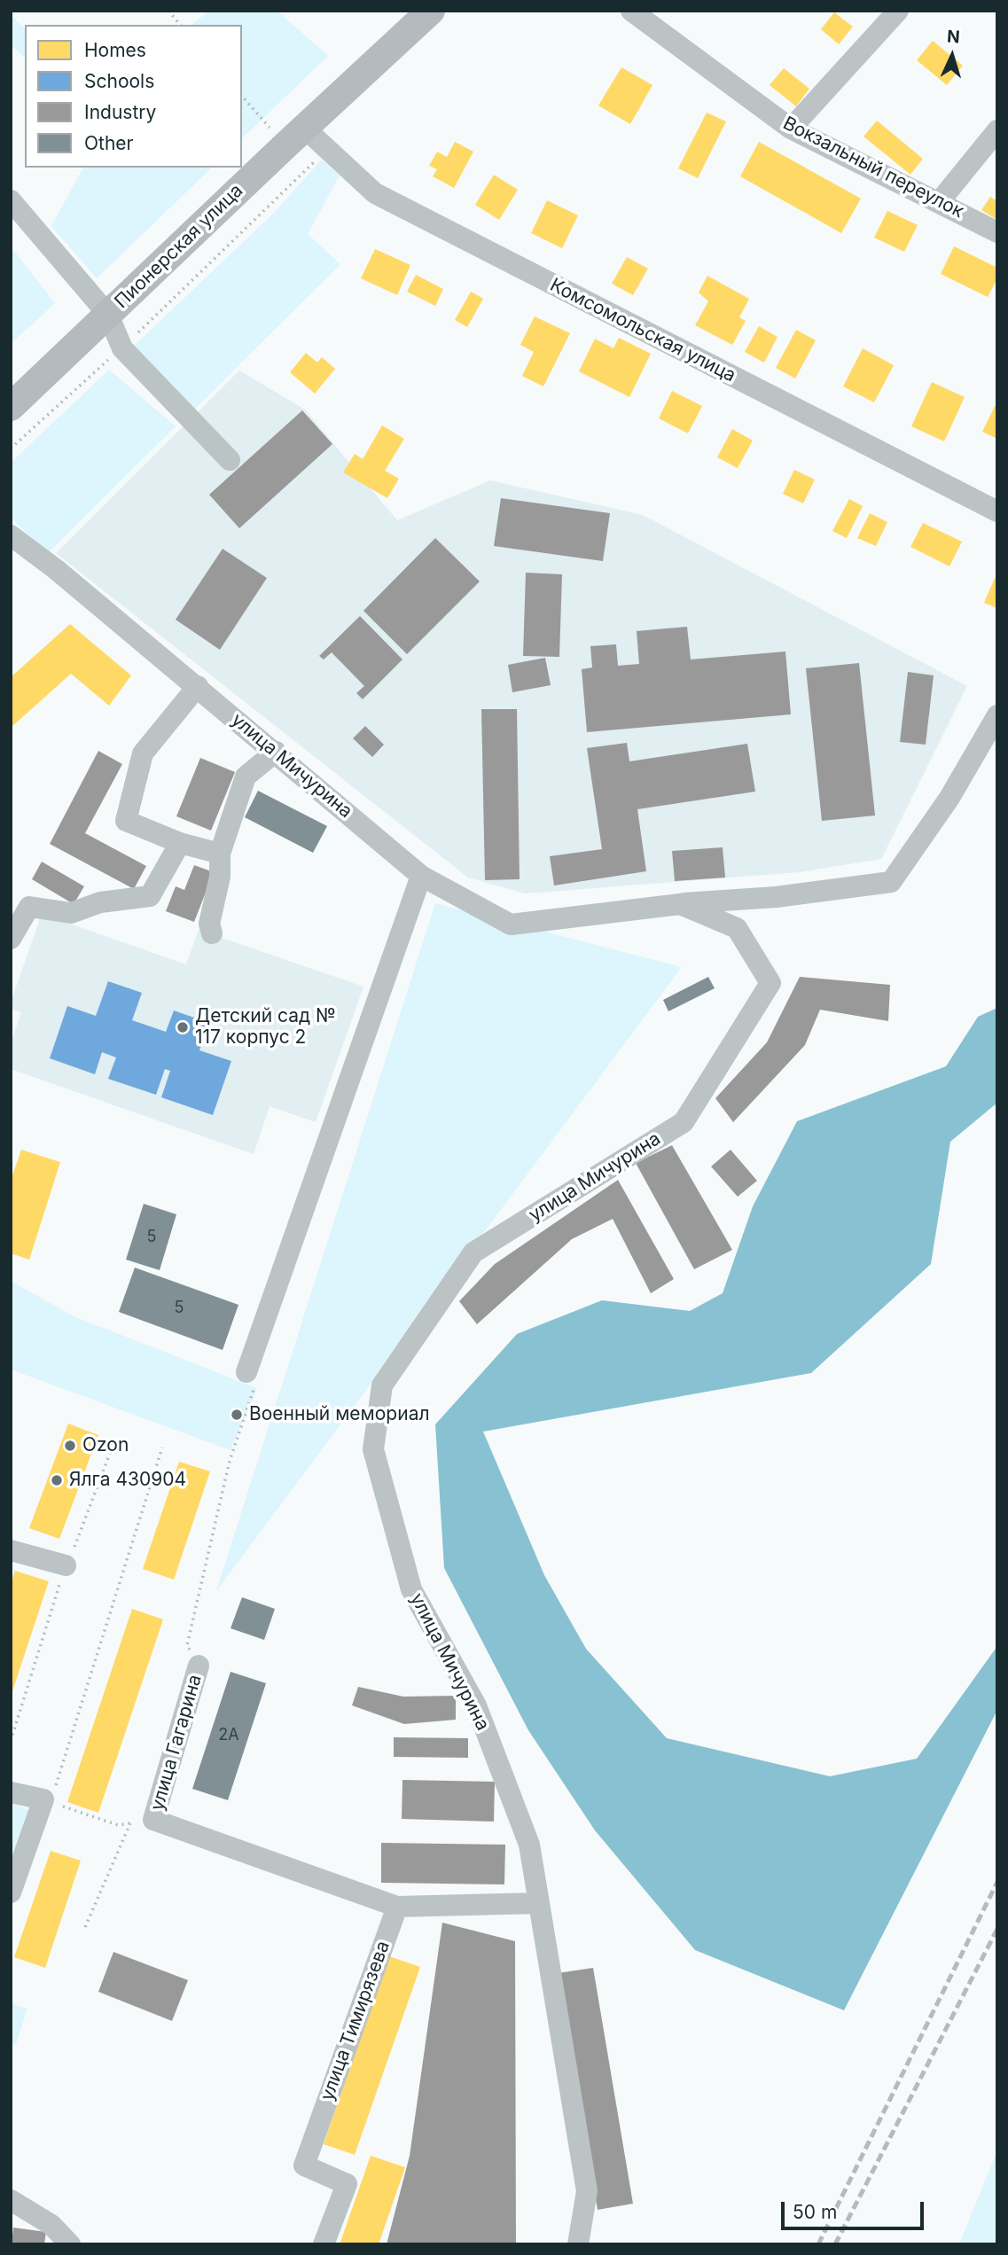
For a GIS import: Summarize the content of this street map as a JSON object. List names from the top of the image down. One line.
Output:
{"streets":{"main road":["Пионерская улица"],"street":["Вокзальный переулок","Комсомольская улица","улица Мичурина","улица Гагарина","улица Тимирязева"]},"crossings":[["Пионерская улица","Комсомольская улица"]],"places":["Детский сад № 117 корпус 2","Военный мемориал","Ozon","Ялга 430904"],"house_numbers":["5","5","2А"],"legend":["Homes","Schools","Industry","Other"],"scale_bar":"50 m","north":"top"}
